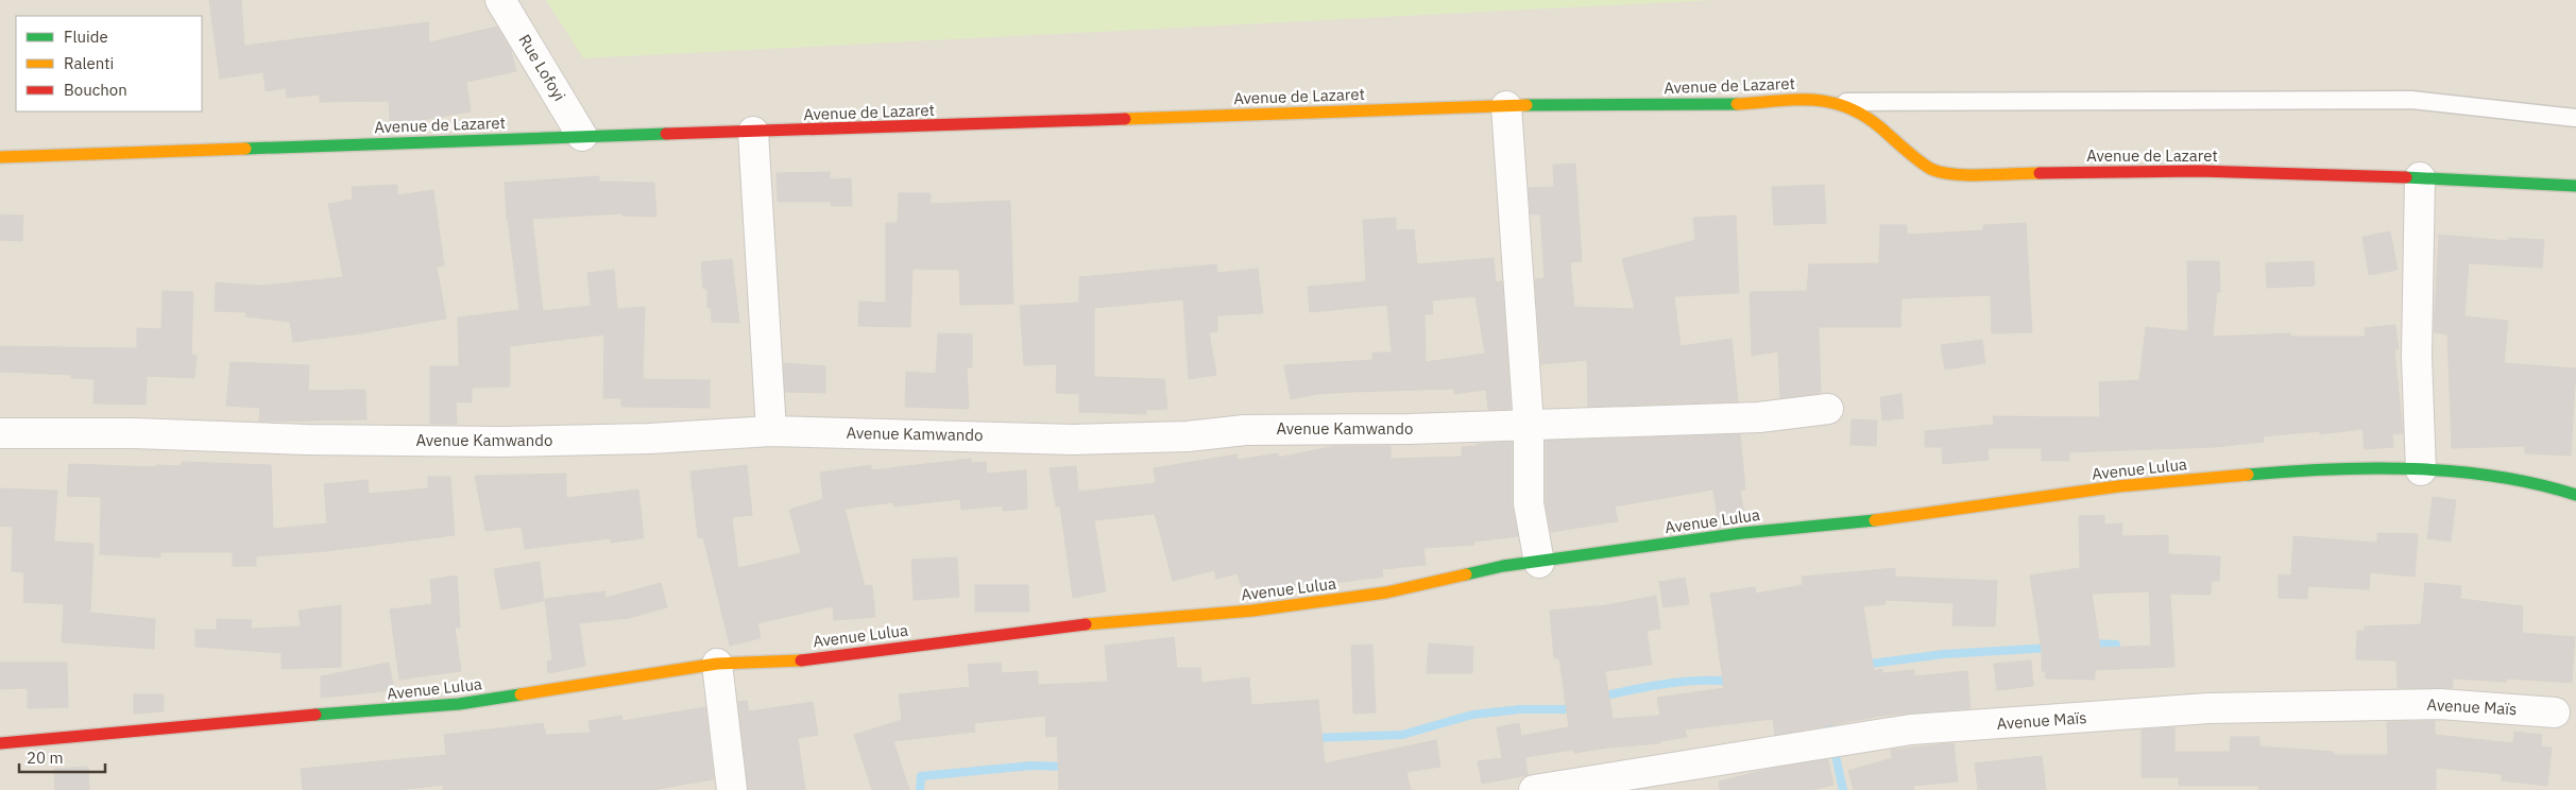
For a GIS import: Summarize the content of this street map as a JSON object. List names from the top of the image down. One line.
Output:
{"streets":{"street":["Rue Lofoyi","Avenue de Lazaret","Avenue Kamwando","Avenue Lulua","Avenue Maïs"]},"crossings":[["Rue Lofoyi","Avenue de Lazaret"]],"legend":["Fluide","Ralenti","Bouchon"],"scale_bar":"20 m"}
